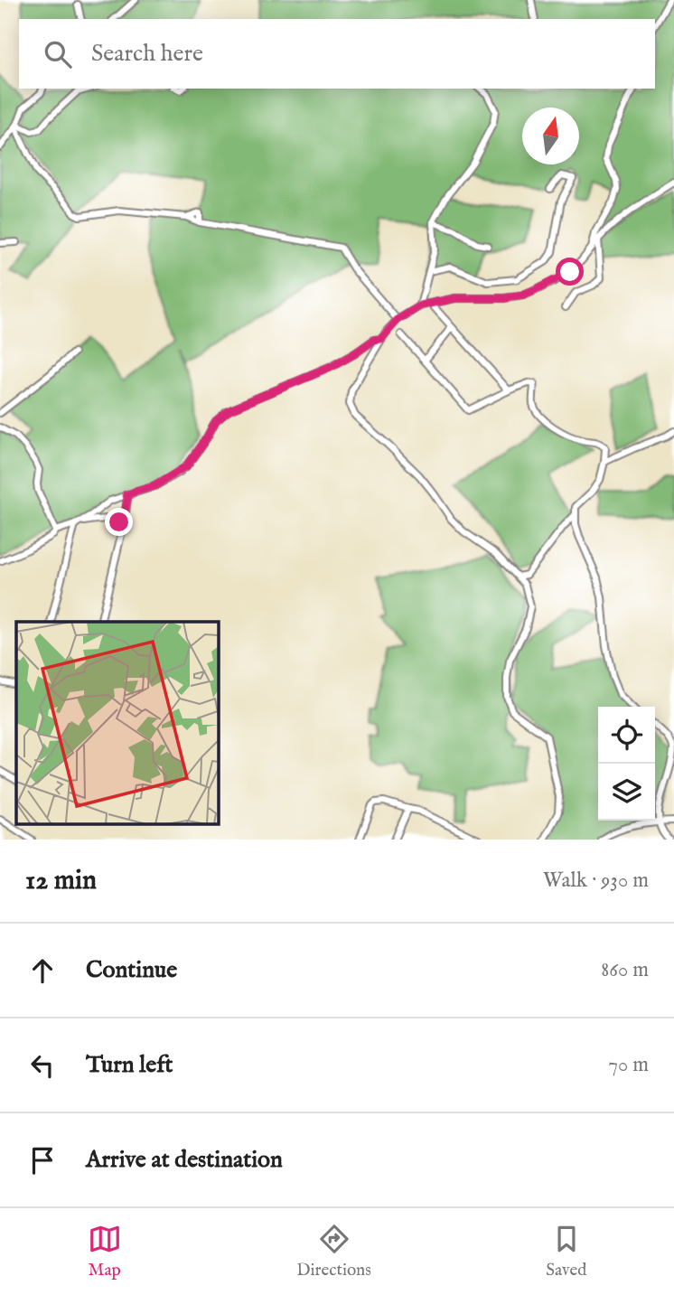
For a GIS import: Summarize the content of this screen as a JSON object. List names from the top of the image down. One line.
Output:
{"north":"top","page":{"search":"Search here","heading":["12 min","Walk · 930 m"],"list":[["Continue","860 m"],["Turn left","70 m"],"Arrive at destination"],"nav":["Map","Directions","Saved"]}}
